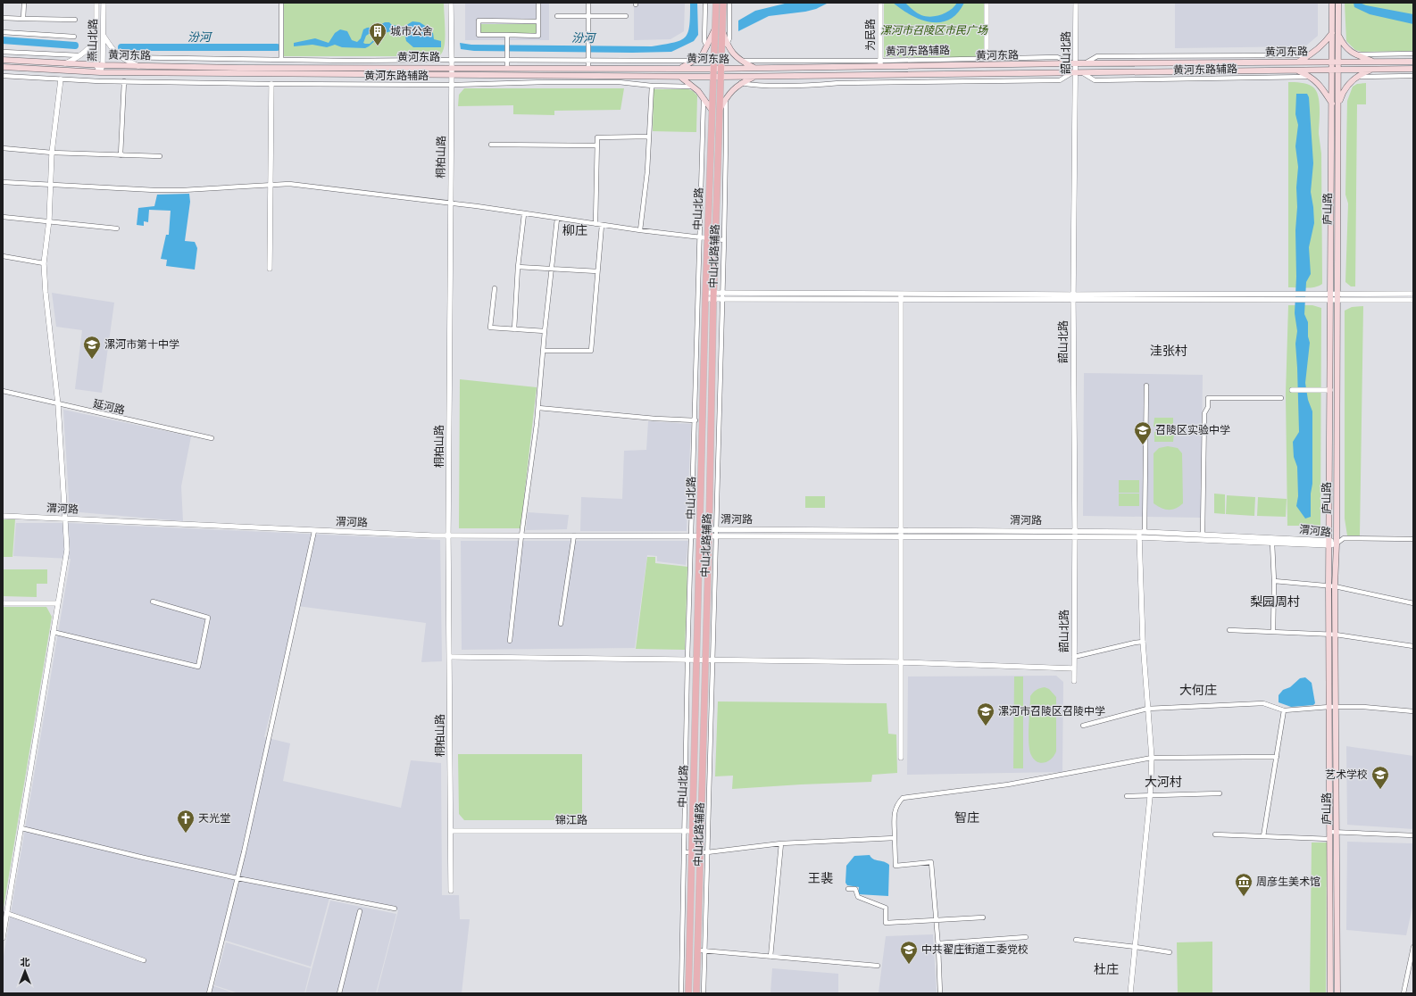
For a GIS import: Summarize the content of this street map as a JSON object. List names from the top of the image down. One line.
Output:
{"streets":{"main road":["黄河东路","中山北路","庐山路"],"street":["为民路","燕山北路","黄河东路辅路","韶山北路","桐柏山路","中山北路辅路","延河路","渭河路","锦江路"]},"crossings":[["为民路","黄河东路辅路"],["为民路","黄河东路"],["燕山北路","黄河东路"],["黄河东路辅路","黄河东路"],["黄河东路辅路","韶山北路"],["黄河东路辅路","桐柏山路"],["黄河东路","韶山北路"],["黄河东路","桐柏山路"],["黄河东路","中山北路"],["黄河东路","庐山路"],["韶山北路","渭河路"],["桐柏山路","渭河路"],["桐柏山路","锦江路"],["中山北路","中山北路辅路"],["中山北路","渭河路"],["中山北路","锦江路"],["庐山路","渭河路"],["中山北路辅路","渭河路"],["中山北路辅路","锦江路"]],"districts":["柳庄","洼张村","梨园周村","大何庄","大河村","智庄","王裴","杜庄"],"water":["汾河"],"parks":["漯河市召陵区市民广场"],"places":{"building":["城市公舍"],"school or university":["漯河市第十中学","召陵区实验中学","漯河市召陵区召陵中学","艺术学校","中共翟庄街道工委党校"],"church":["天光堂"],"museum":["周彦生美术馆"]},"north":"top"}
